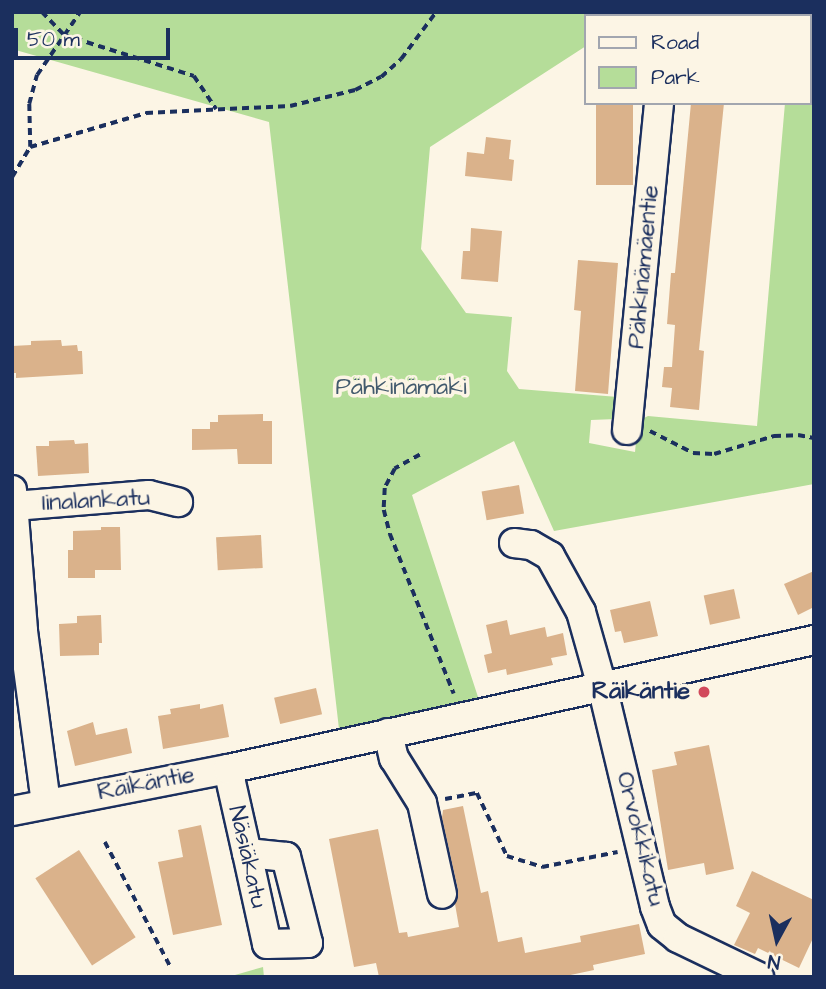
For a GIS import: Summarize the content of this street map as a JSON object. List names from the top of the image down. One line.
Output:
{"streets":{"street":["Pähkinämäentie","Iinalankatu","Räikäntie","Orvokkikatu","Näsiäkatu"]},"crossings":[["Räikäntie","Orvokkikatu"],["Räikäntie","Näsiäkatu"]],"parks":["Pähkinämäki"],"places":["Räikäntie"],"legend":["Road","Park"],"scale_bar":"50 m","north":"bottom"}
